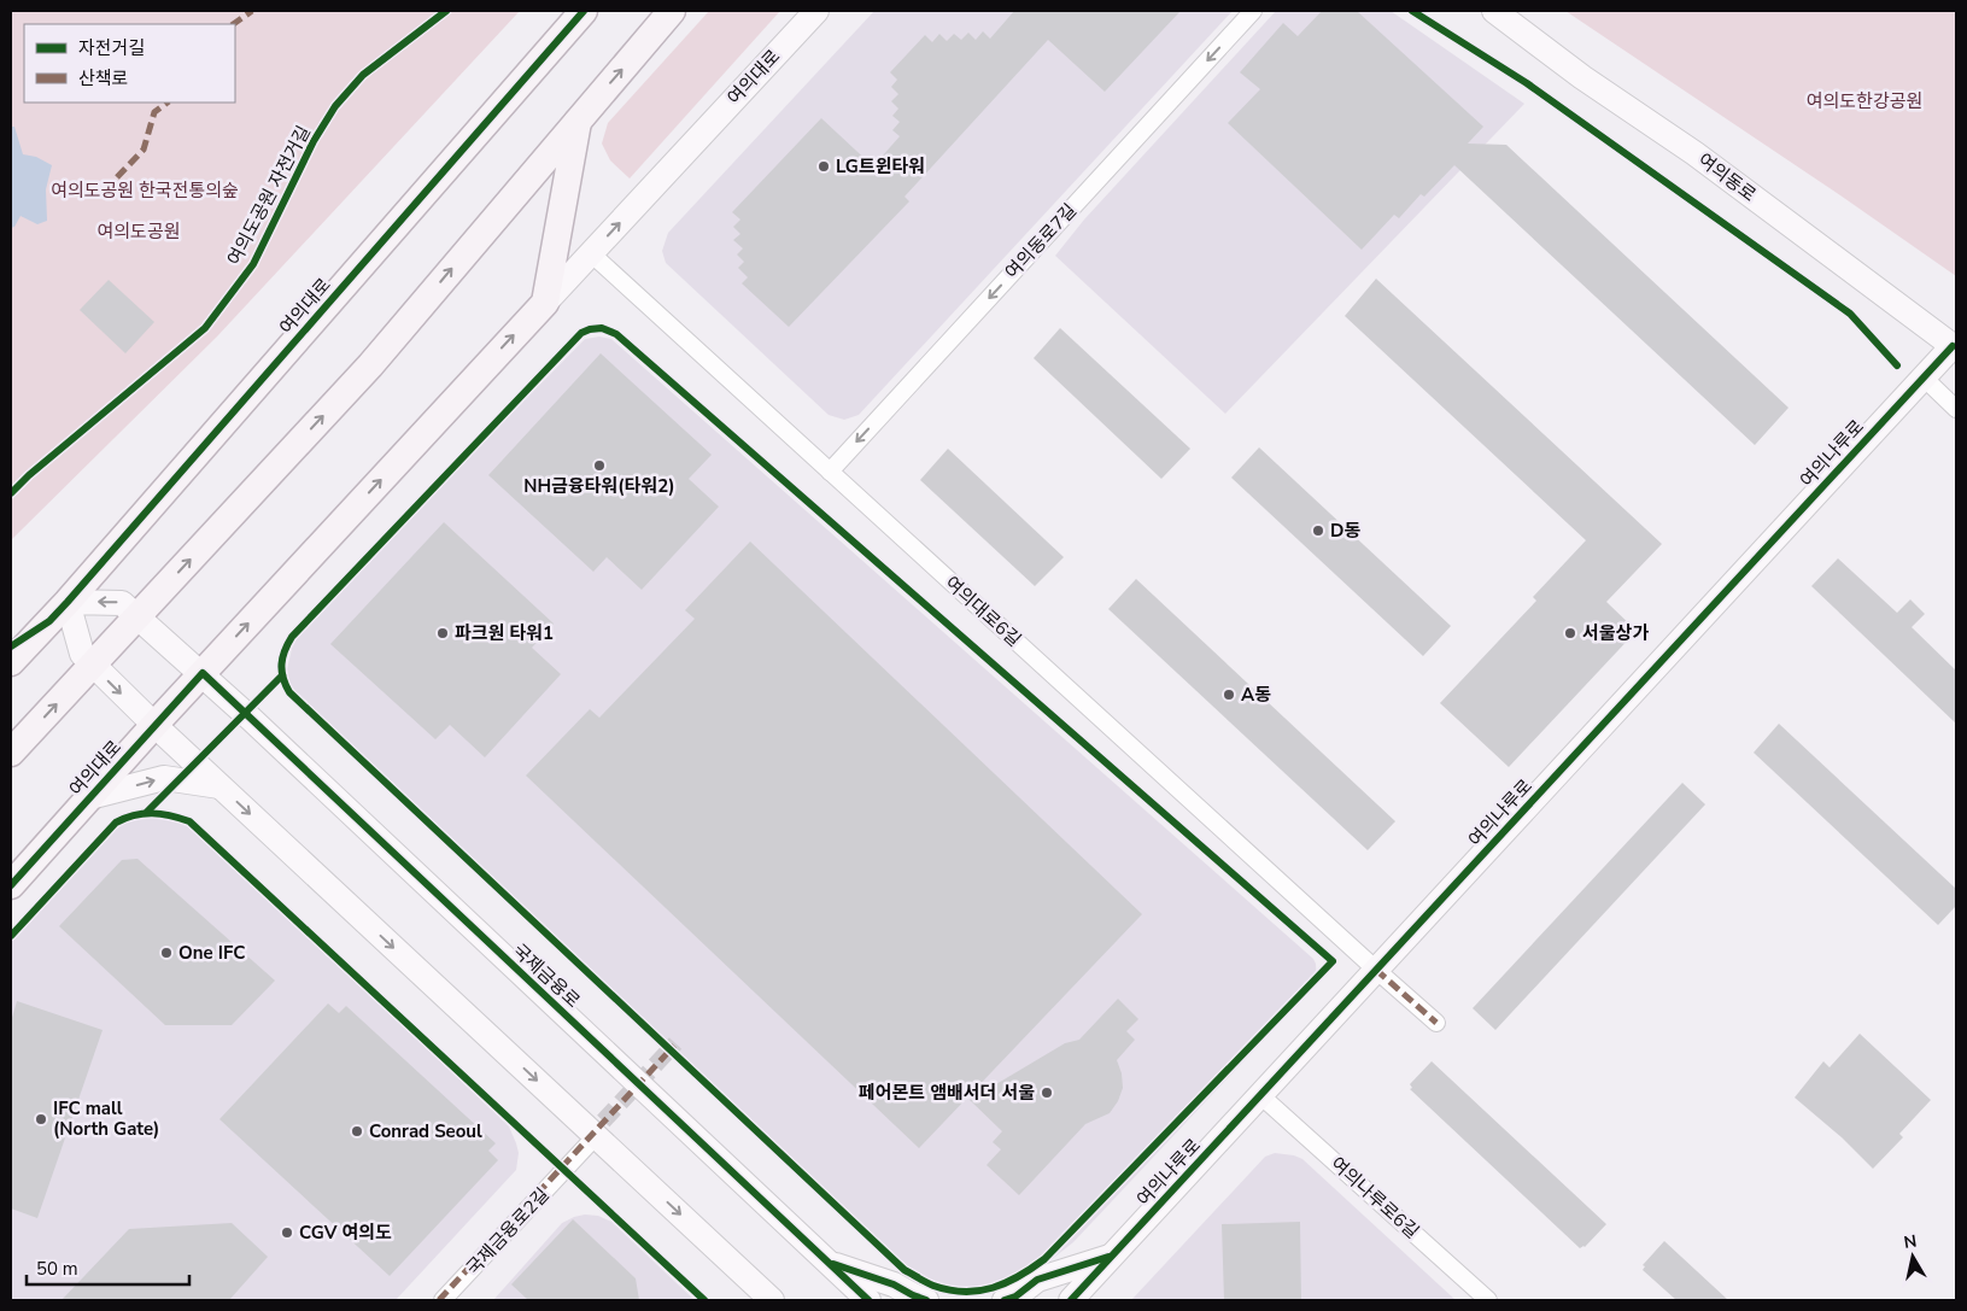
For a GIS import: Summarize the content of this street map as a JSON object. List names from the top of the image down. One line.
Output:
{"streets":{"main road":["여의대로"],"street":["여의동로","여의동로7길","여의나루로","여의대로6길","국제금융로","여의나루로6길","국제금융로2길"],"cycle path":["여의도공원 자전거길"]},"crossings":[["여의대로","여의대로6길"],["여의대로","국제금융로"],["여의동로","여의나루로"],["여의동로7길","여의대로6길"],["여의나루로","여의대로6길"],["여의나루로","여의나루로6길"]],"one_way":["여의동로7길"],"parks":["여의도한강공원","여의도공원 한국전통의숲","여의도공원"],"places":["LG트윈타워","NH금융타워(타워2)","D동","파크원 타워1","서울상가","A동","One IFC","페어몬트 앰배서더 서울","IFC mall (North Gate)","Conrad Seoul","CGV 여의도"],"legend":["자전거길","산책로"],"scale_bar":"50 m","north":"top"}
